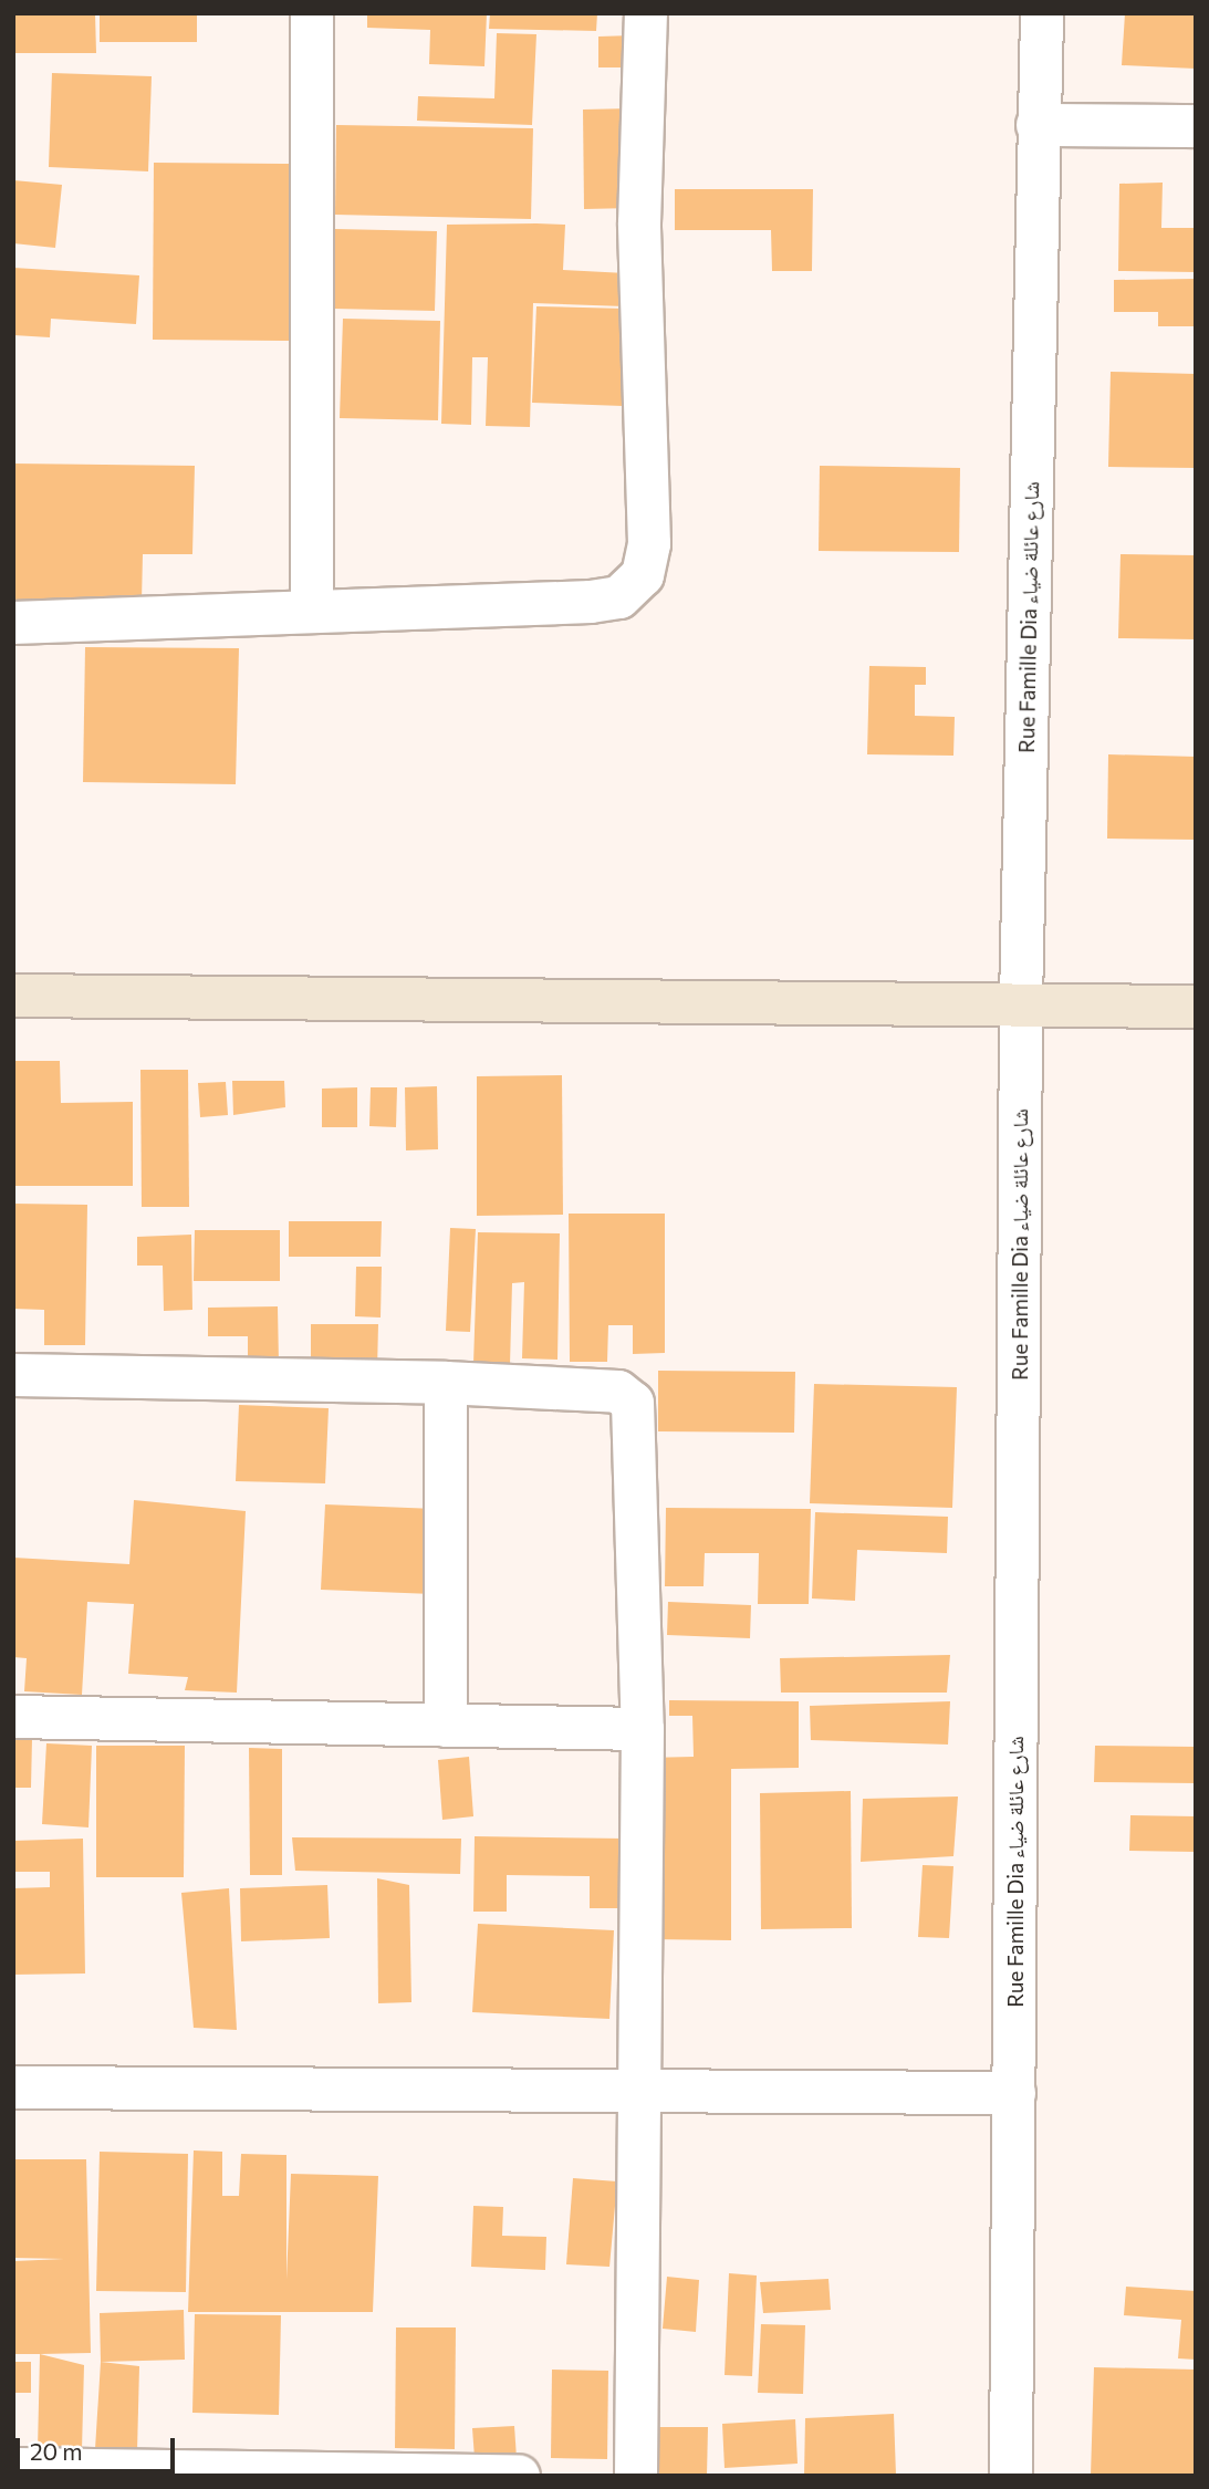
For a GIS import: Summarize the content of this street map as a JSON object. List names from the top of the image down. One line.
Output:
{"streets":{"street":["Rue Famille Dia شارع عائلة ضياء"]},"scale_bar":"20 m"}
